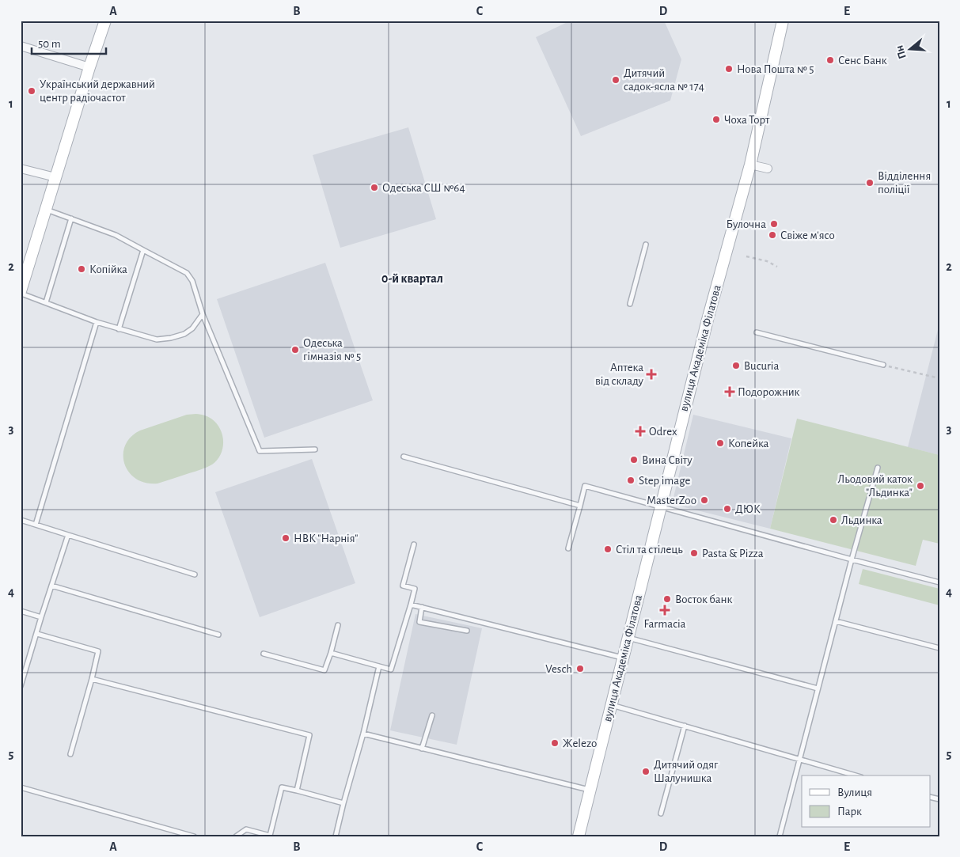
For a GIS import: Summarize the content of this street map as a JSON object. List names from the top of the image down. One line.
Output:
{"streets":{"main road":["вулиця Академіка Філатова"]},"districts":["0-й квартал"],"places":{"other":["Сенс Банк","Нова Пошта № 5","Дитячий садок-ясла № 174","Український державний центр радіочастот","Чоха Торт","Відділення поліції","Одеська СШ №64","Булочна","Свіже м'ясо","Копійка","Одеська гімназія № 5","Bucuria","Копейка","Вина Світу","Step image","Льодовий каток \"Льдинка\"","MasterZoo","ДЮК","Льдинка","НВК \"Нарнія\"","Стіл та стілець","Pasta & Pizza","Восток банк","Vesch","Жelezo","Дитячий одяг Шалунишка"],"health":["Аптека від складу","Подорожник","Odrex","Farmacia"]},"legend":["Вулиця","Парк"],"scale_bar":"50 m","north":"left","grid":{"columns":["A","B","C","D","E"],"rows":["1","2","3","4","5"]}}
